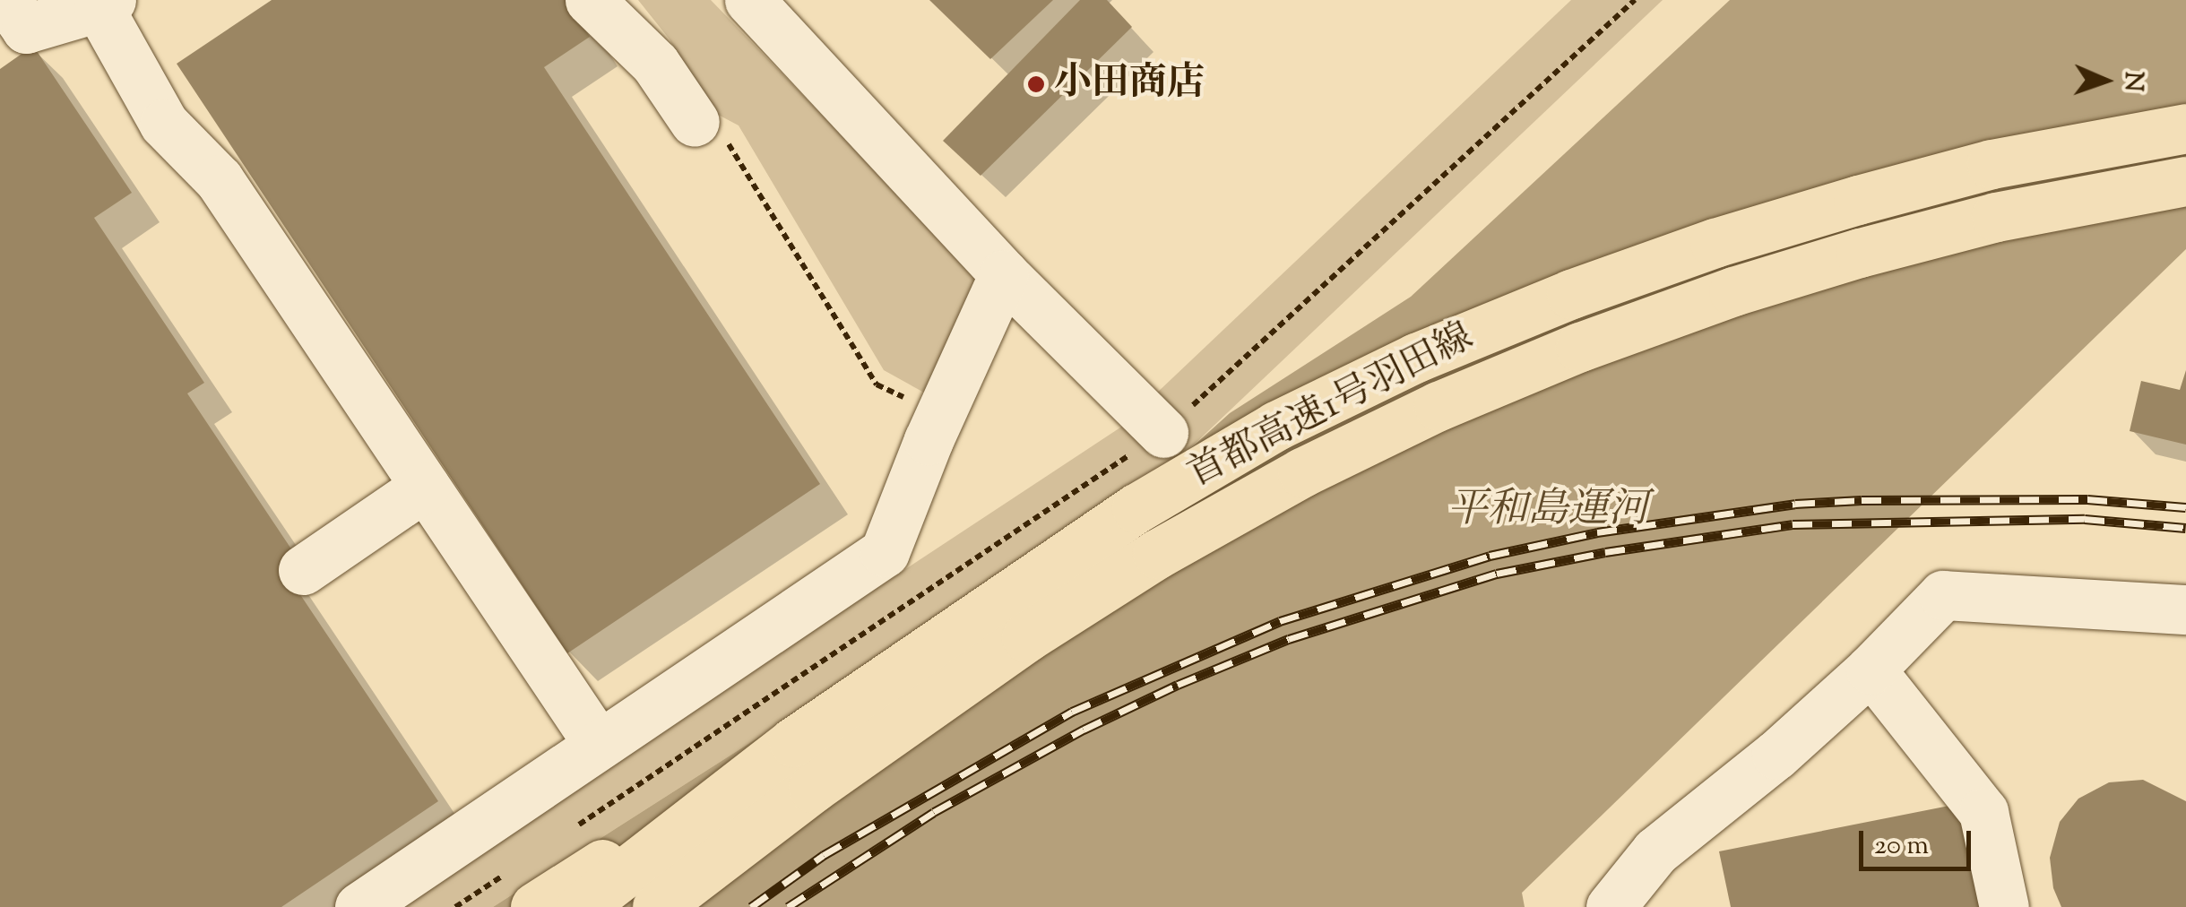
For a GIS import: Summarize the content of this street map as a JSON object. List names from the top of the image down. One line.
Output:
{"streets":{"highway":["首都高速1号羽田線"]},"water":["平和島運河"],"places":["小田商店"],"scale_bar":"20 m","north":"right"}
